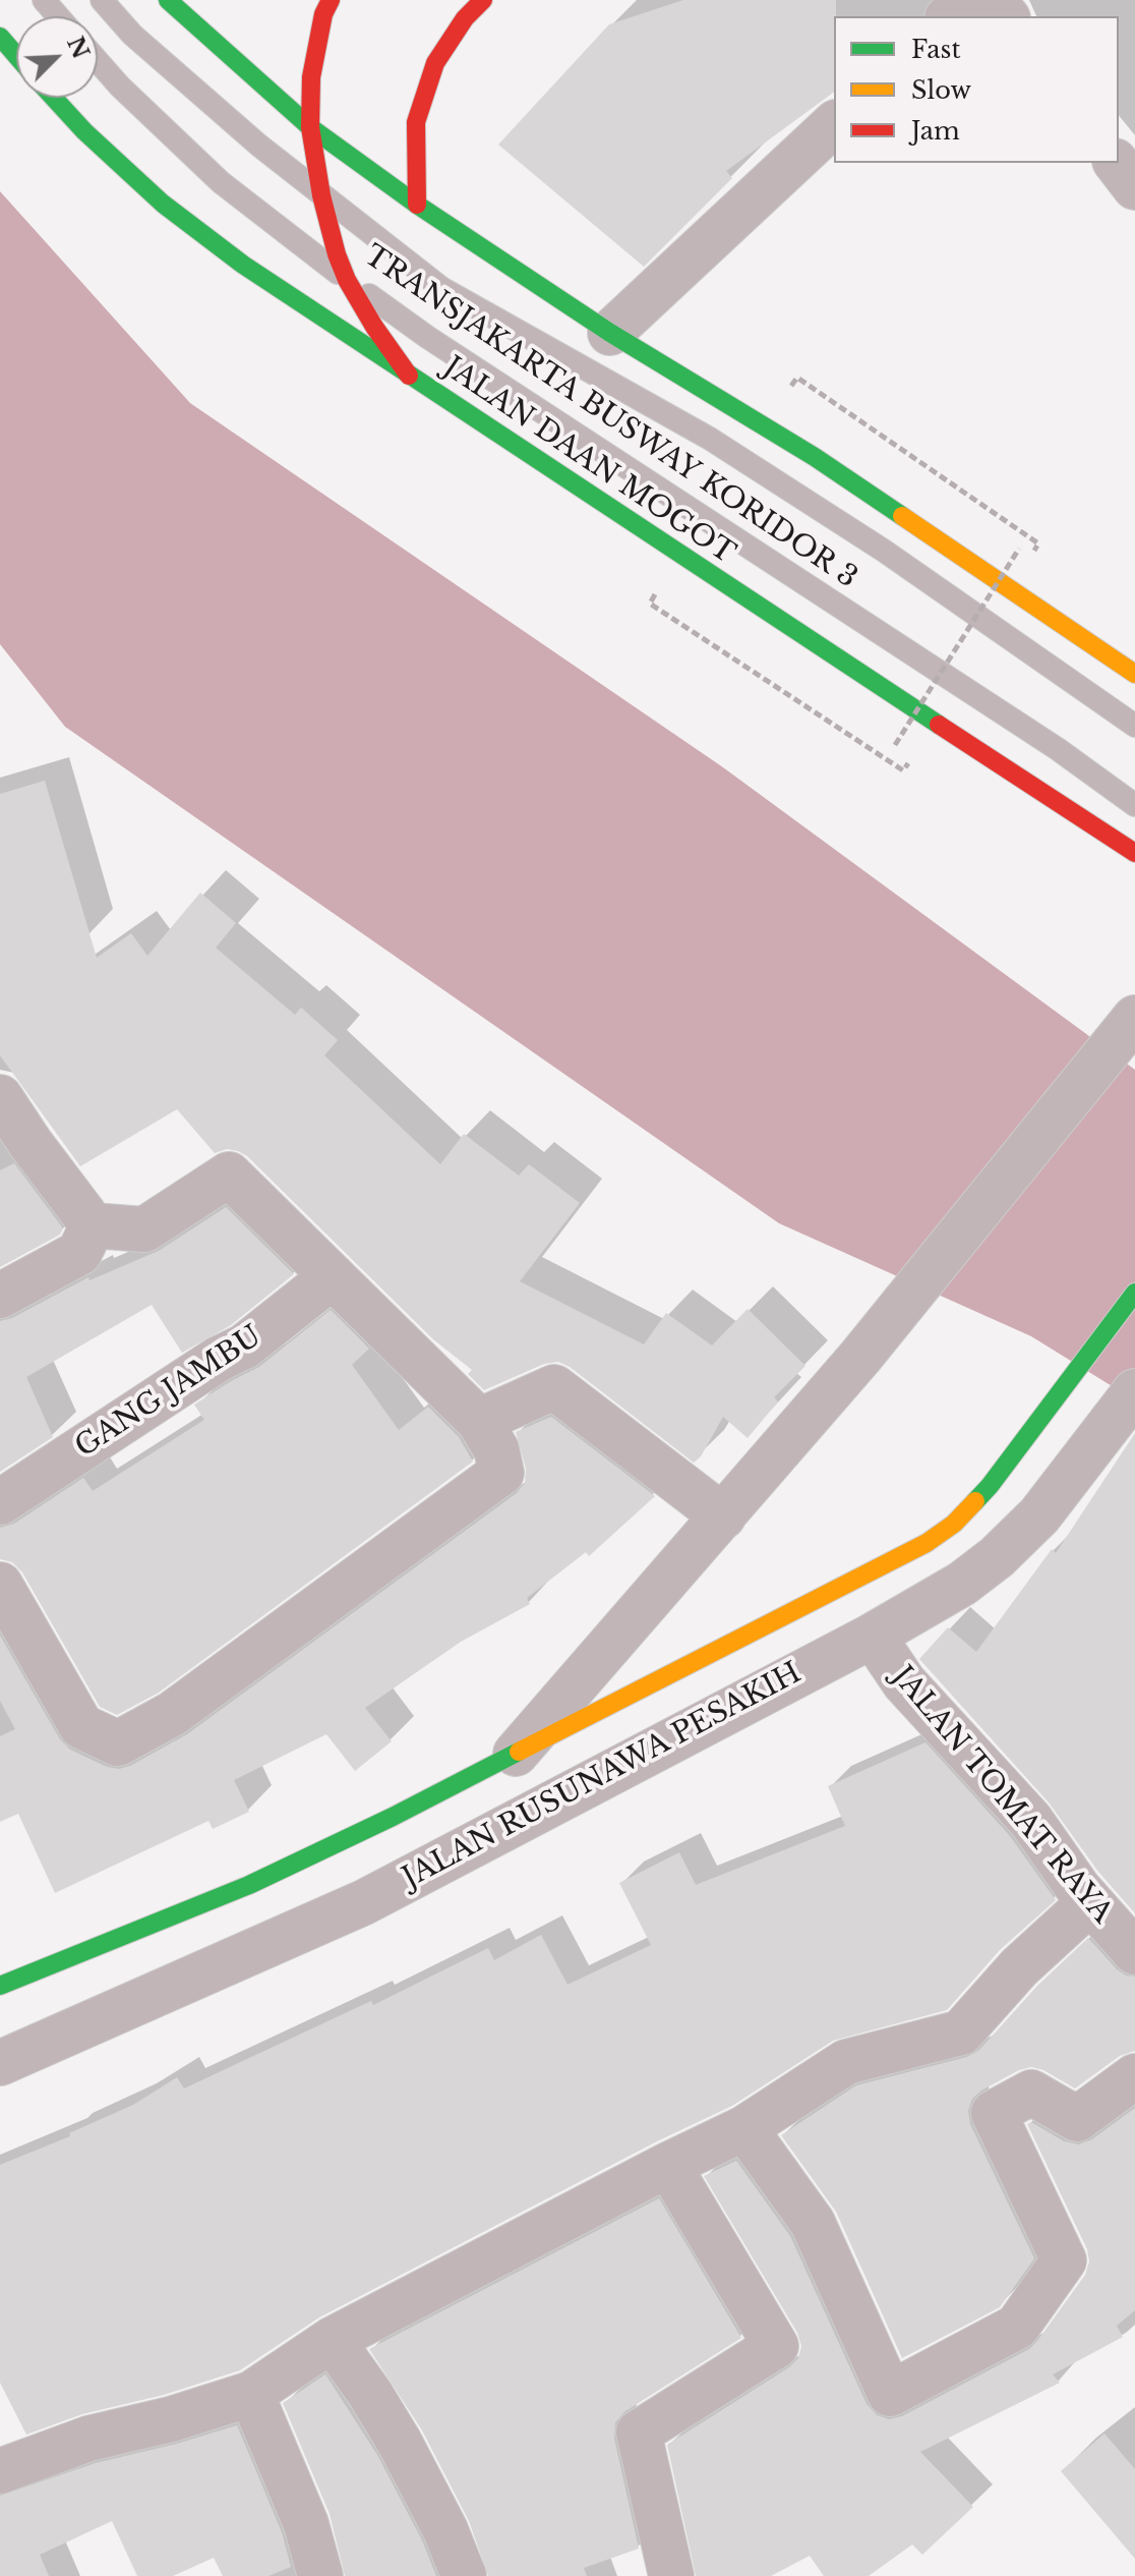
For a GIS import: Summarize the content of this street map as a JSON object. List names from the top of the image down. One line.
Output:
{"streets":{"main road":["JALAN DAAN MOGOT","JALAN RUSUNAWA PESAKIH"],"street":["GANG JAMBU","JALAN TOMAT RAYA"],"lane":["TRANSJAKARTA BUSWAY KORIDOR 3"]},"crossings":[["JALAN RUSUNAWA PESAKIH","JALAN TOMAT RAYA"]],"legend":["Fast","Slow","Jam"],"north":"top right"}
